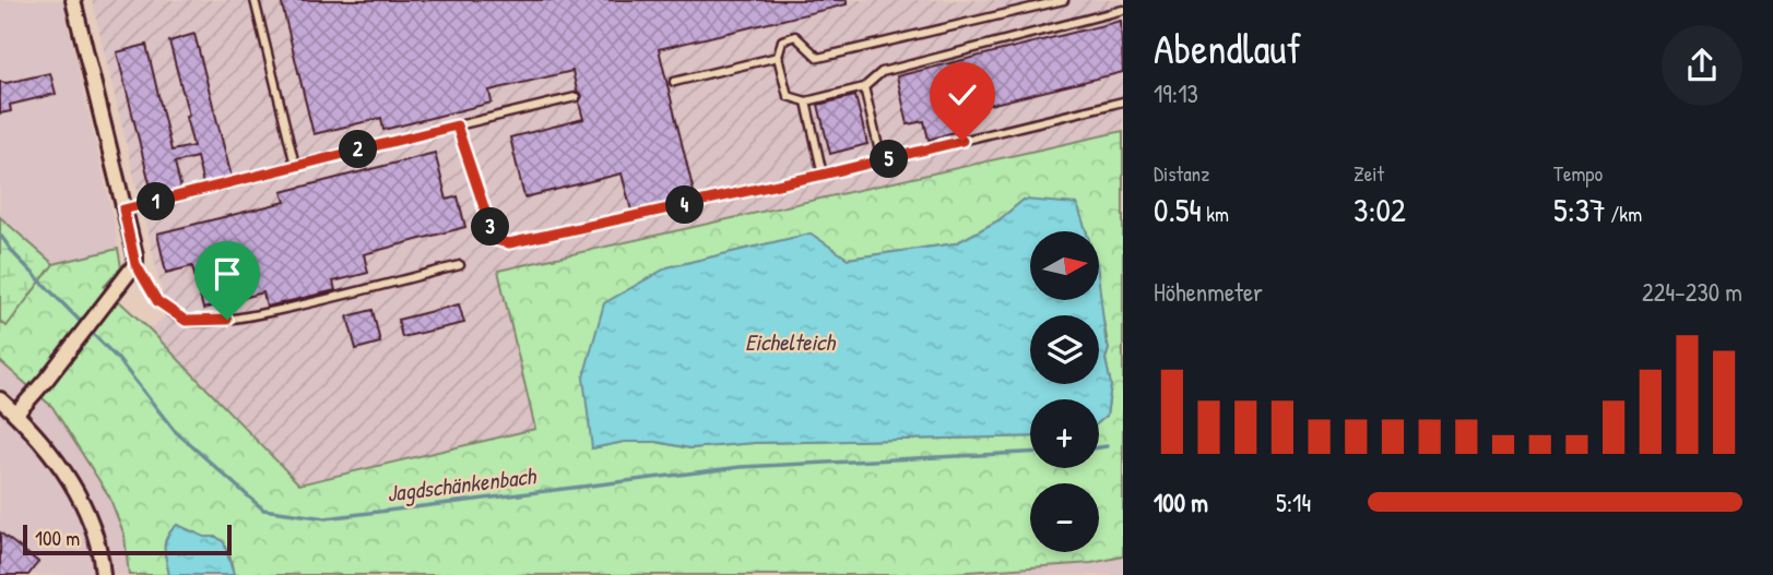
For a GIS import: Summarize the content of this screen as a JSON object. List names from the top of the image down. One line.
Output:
{"water":["Eichelteich","Jagdschänkenbach"],"scale_bar":"100 m","north":"right","page":{"heading":["Abendlauf","19:13"],"pins":["2","5","1","4","3"],"stats":[["Distanz","0.54 km"],["Zeit","3:02"],["Tempo","5:37 /km"]],"map_buttons":["+","−"],"chart":["Höhenmeter","224–230 m"],"list":[{"name":"100 m","note":"5:14"}],"scale":"100 m"}}
